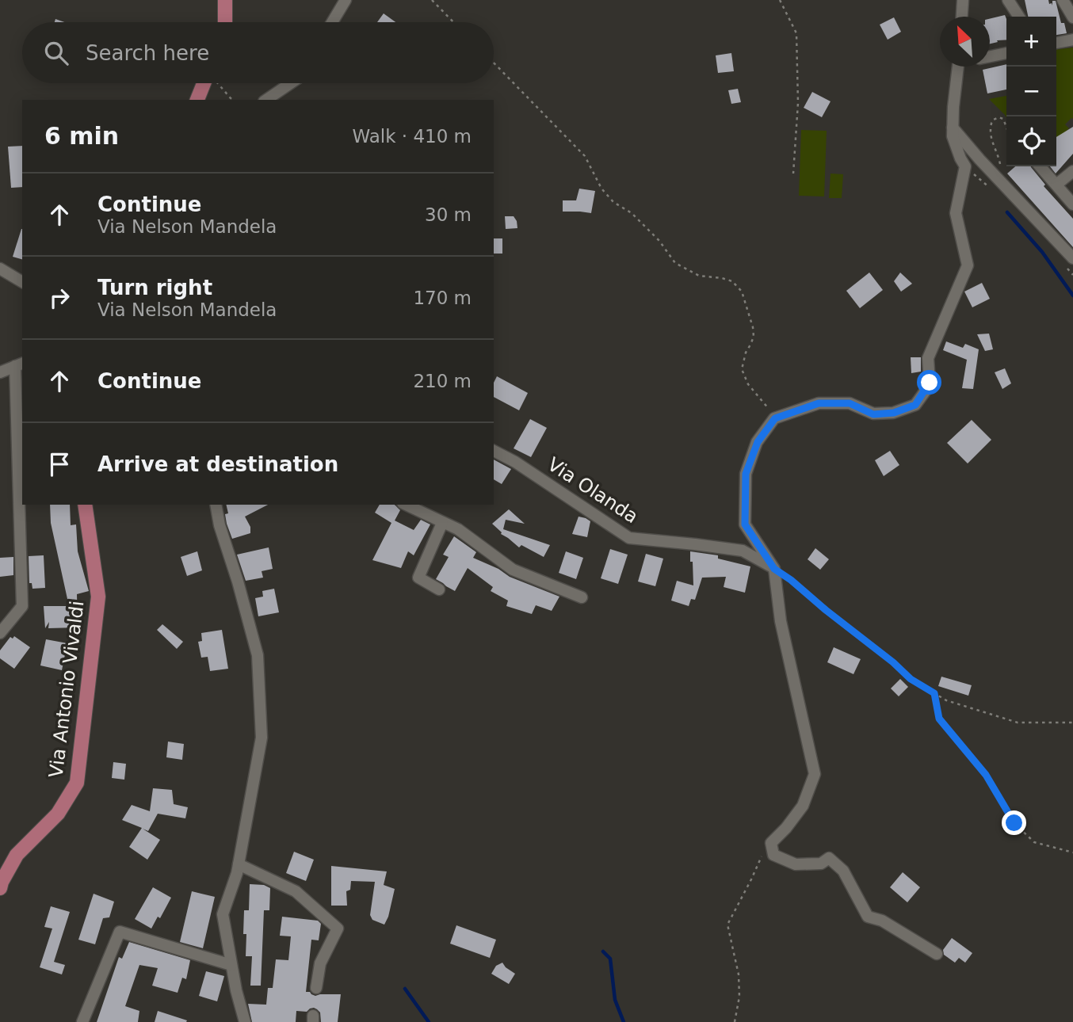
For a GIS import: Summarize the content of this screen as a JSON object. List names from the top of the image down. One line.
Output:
{"streets":{"main road":["Via Antonio Vivaldi"],"street":["Via Olanda"]},"north":"top left","page":{"map_buttons":["+","−"],"search":"Search here","heading":["6 min","Walk · 410 m"],"list":[["Continue","Via Nelson Mandela","30 m"],["Turn right","Via Nelson Mandela","170 m"],["Continue","210 m"],"Arrive at destination"]}}
